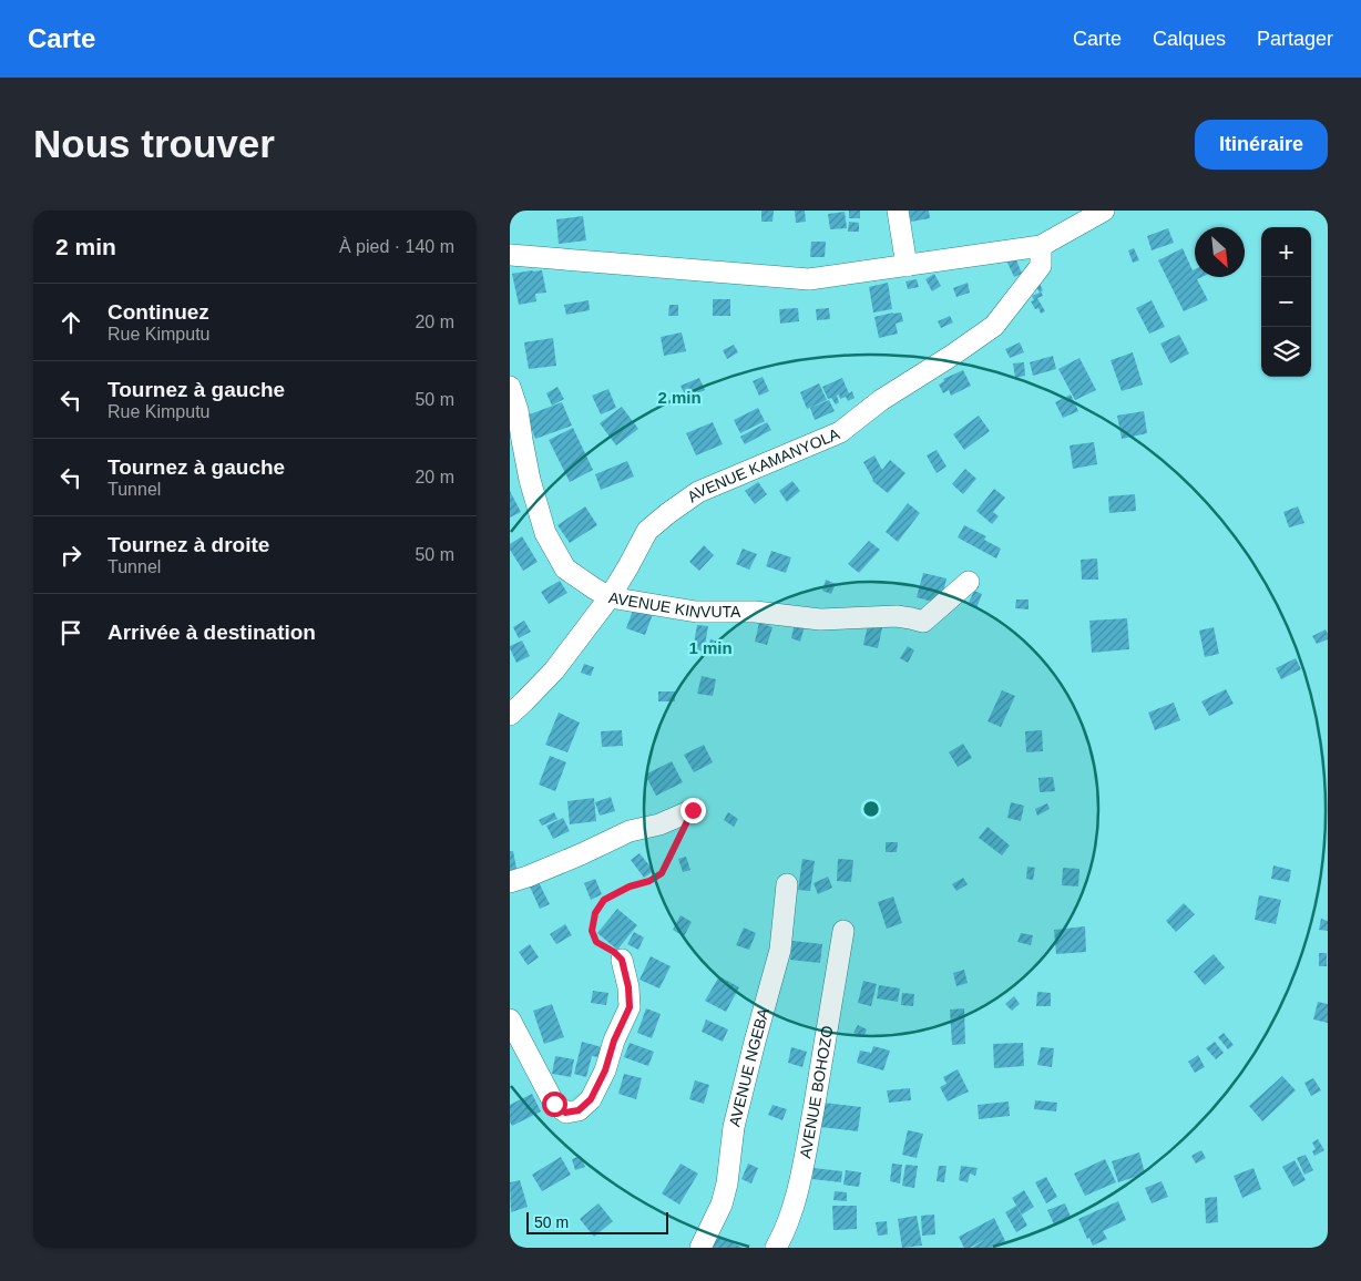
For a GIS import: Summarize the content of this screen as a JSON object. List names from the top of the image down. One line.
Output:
{"streets":{"street":["AVENUE KAMANYOLA","AVENUE KINVUTA","AVENUE NGEBA","AVENUE BOHOZO"]},"crossings":[["AVENUE KAMANYOLA","AVENUE KINVUTA"]],"scale_bar":"50 m","north":"bottom right","page":{"header":"Carte","nav":["Carte","Calques","Partager"],"buttons":"Itinéraire","title":"Nous trouver","heading":["2 min","À pied · 140 m"],"map_buttons":["+","−"],"list":[["Continuez","Rue Kimputu","20 m"],["Tournez à gauche","Rue Kimputu","50 m"],["Tournez à gauche","Tunnel","20 m"],["Tournez à droite","Tunnel","50 m"],"Arrivée à destination"],"scale":"50 m"},"rings":["2 min","1 min"]}
